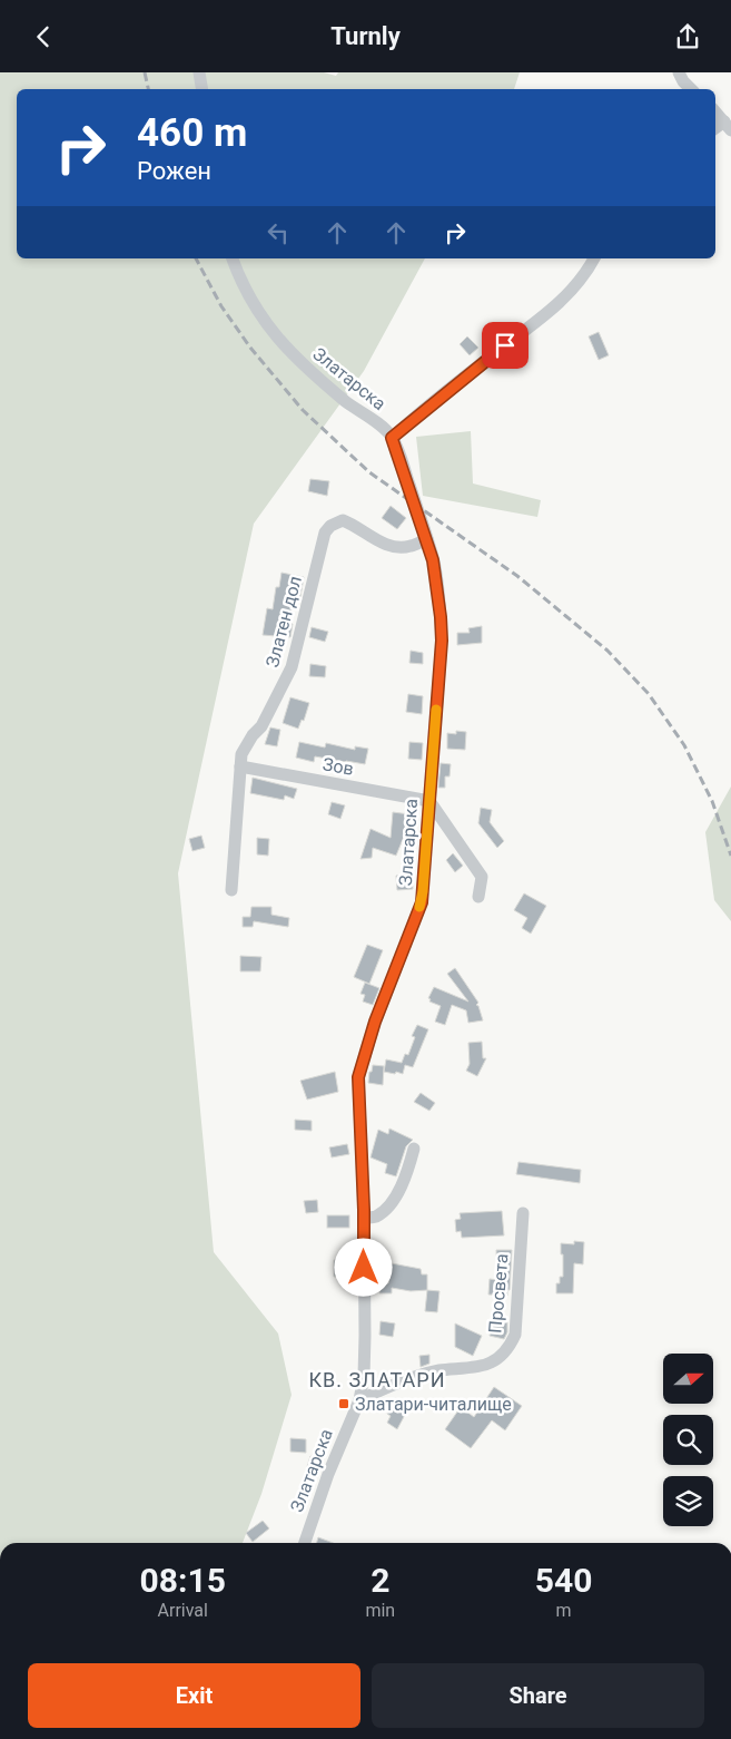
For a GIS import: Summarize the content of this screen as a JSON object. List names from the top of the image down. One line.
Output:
{"streets":{"street":["Златарска","Златен дол","Зов","Просвета"]},"crossings":[["Златарска","Златен дол"],["Златарска","Зов"],["Златарска","Просвета"],["Златен дол","Зов"]],"districts":["КВ. ЗЛАТАРИ"],"places":{"transit":["Златари-читалище"]},"north":"right","page":{"header":"Turnly","turn":["460 m","Рожен"],"eta":["08:15","Arrival","2","min","540","m"],"buttons":["Exit","Share"]}}
